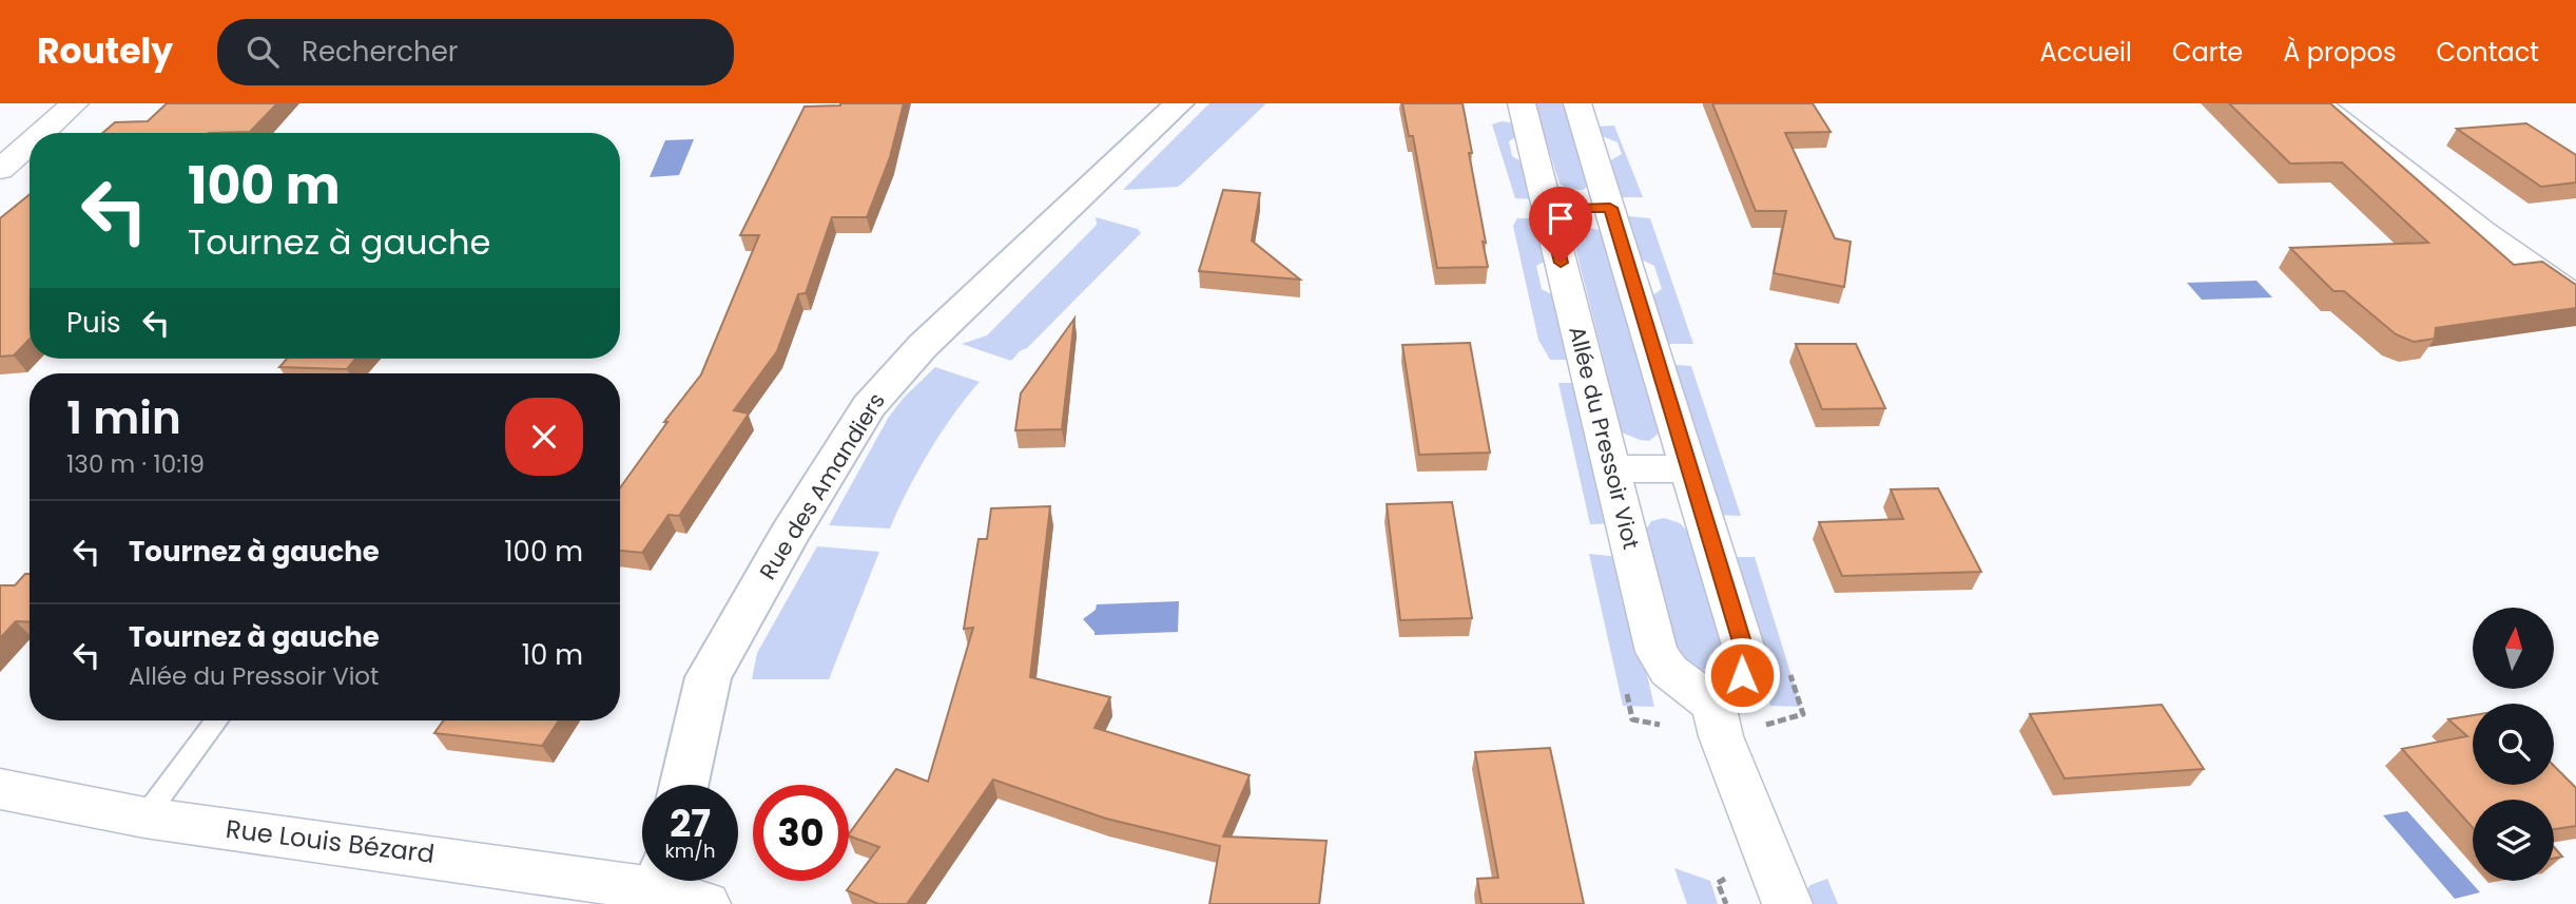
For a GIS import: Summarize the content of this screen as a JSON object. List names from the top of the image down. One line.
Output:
{"streets":{"street":["Allée du Pressoir Viot","Rue des Amandiers","Rue Louis Bézard"]},"north":"top","page":{"header":"Routely","search":"Rechercher","nav":["Accueil","Carte","À propos","Contact"],"turn":["100 m","Tournez à gauche"],"then":"Puis","heading":["1 min","130 m · 10:19"],"list":[{"name":"Tournez à gauche","value":"100 m"},{"name":"Tournez à gauche","note":"Allée du Pressoir Viot","value":"10 m"}],"speed":"27 km/h","limit":"30"}}
